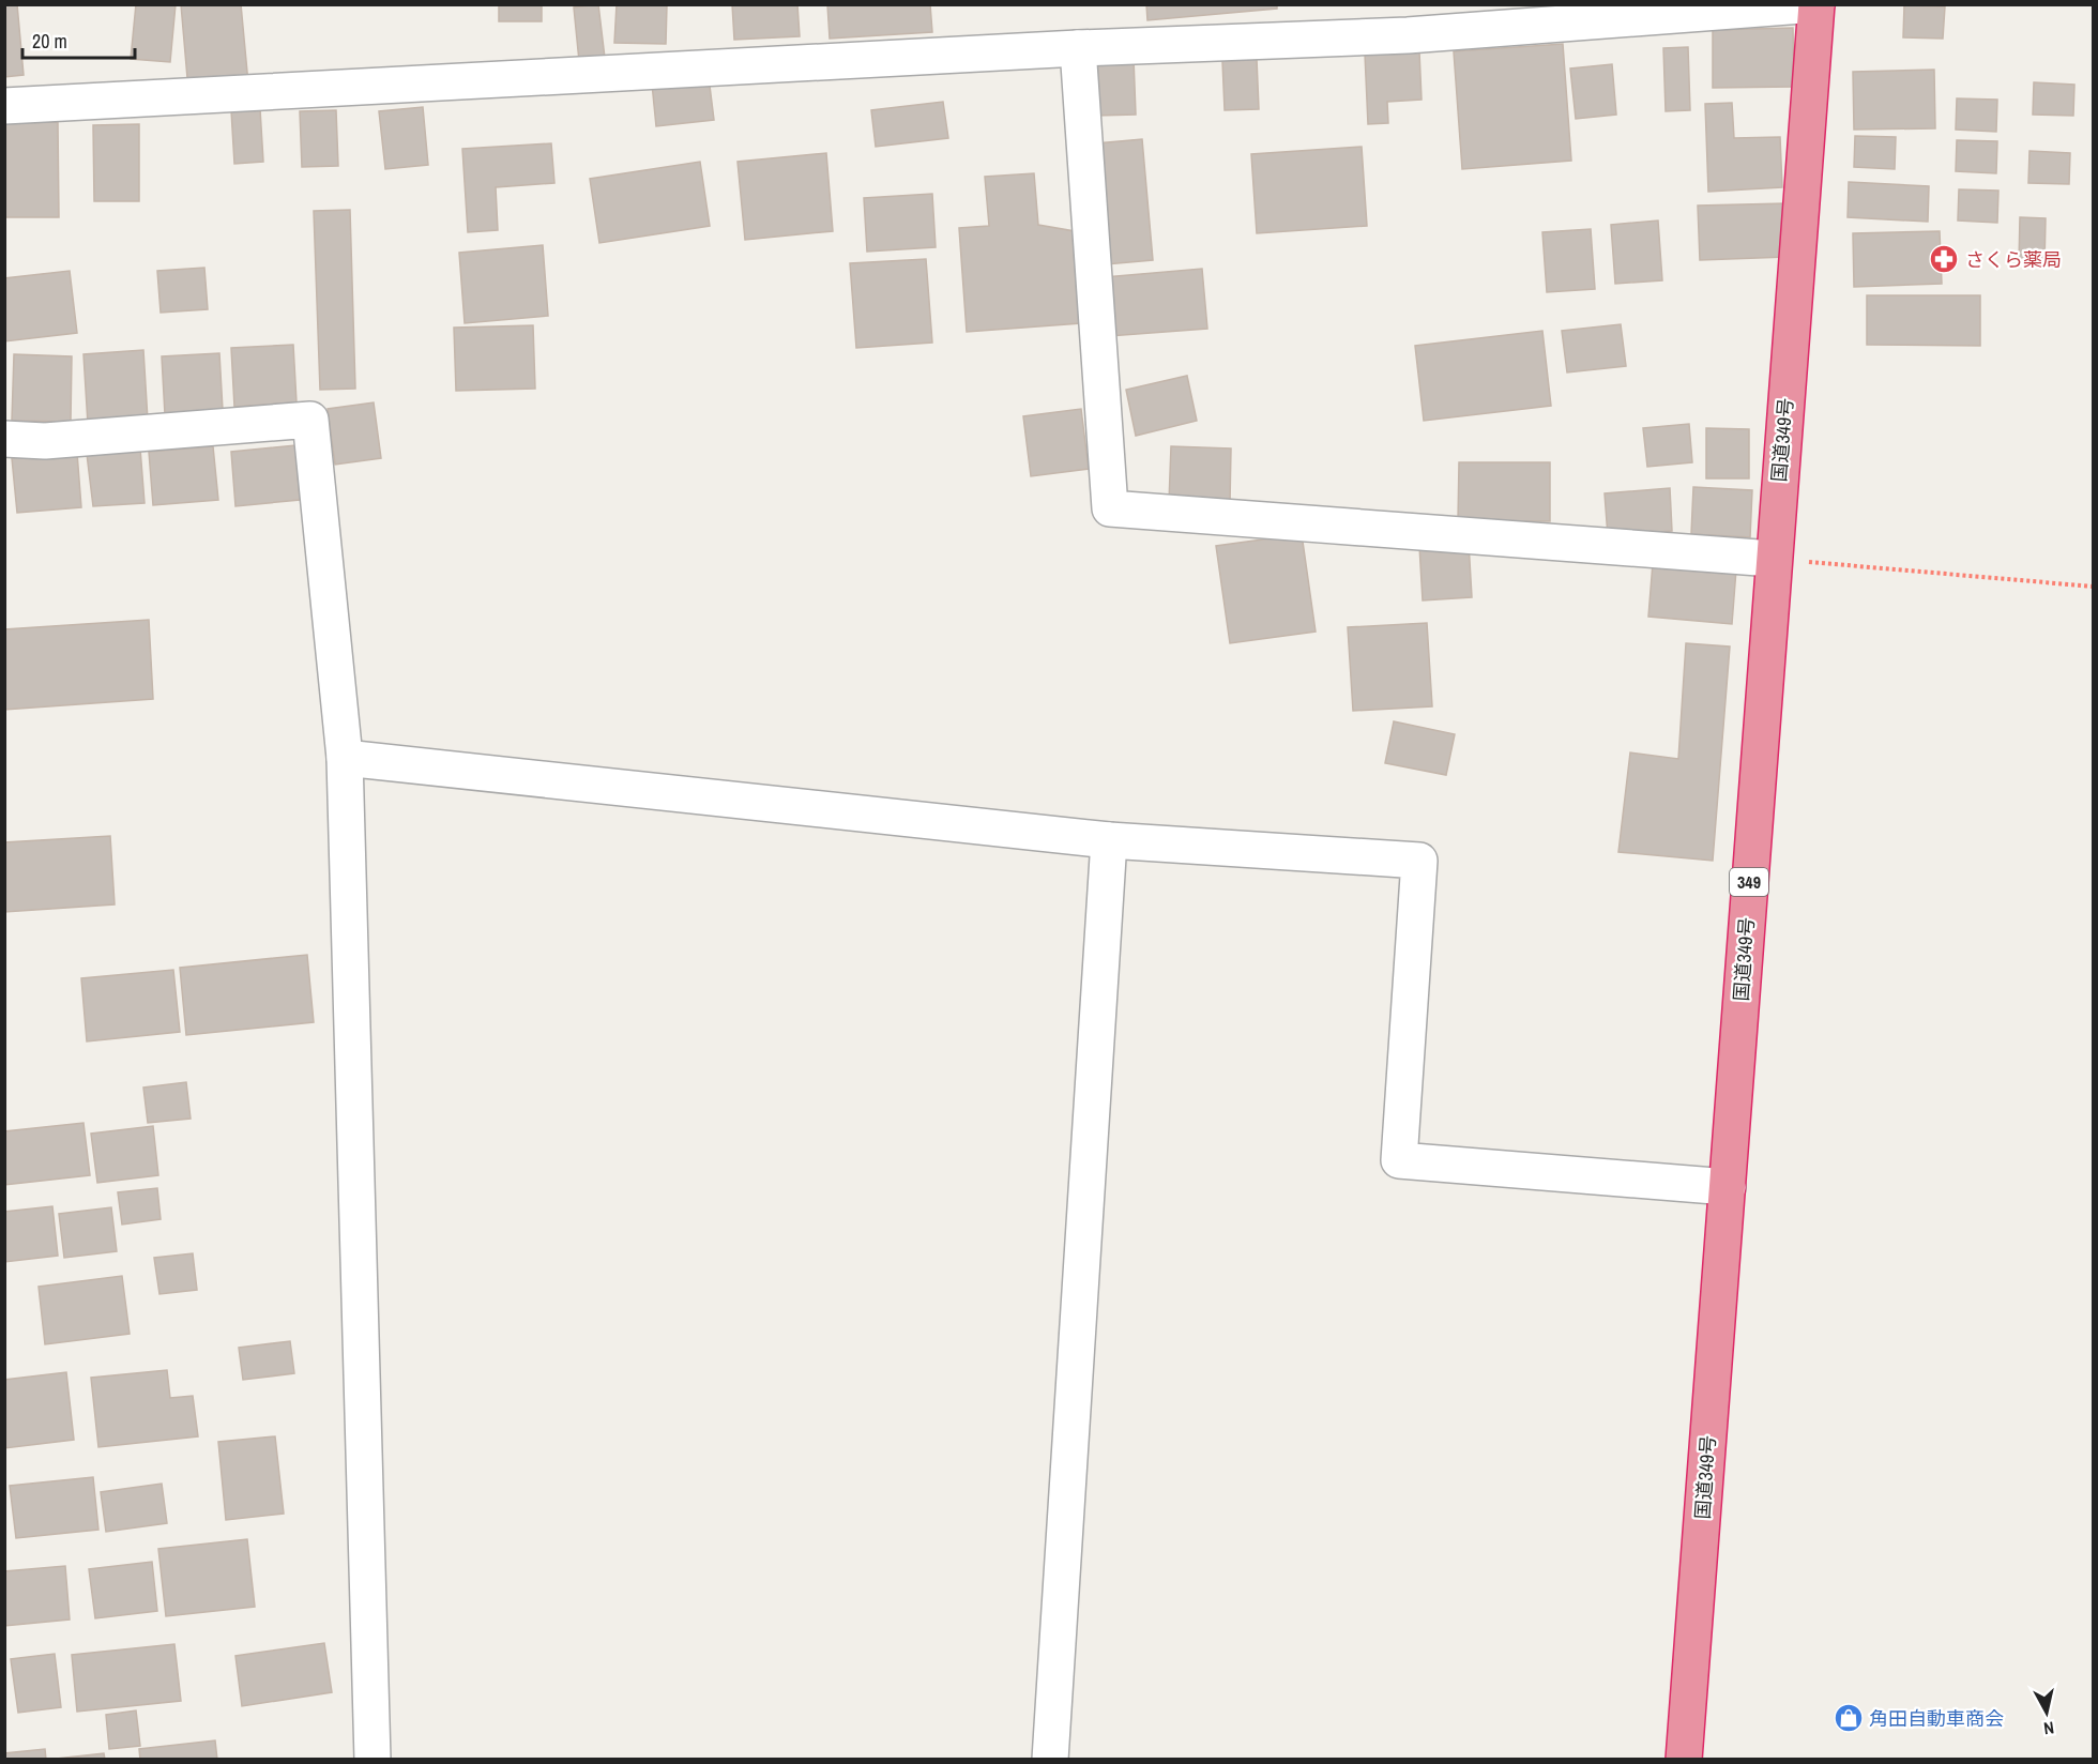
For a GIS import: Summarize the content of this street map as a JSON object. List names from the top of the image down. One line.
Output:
{"streets":{"highway":["国道349号","349"]},"places":{"pharmacy":["さくら薬局"],"shop":["角田自動車商会"]},"scale_bar":"20 m","north":"bottom"}
